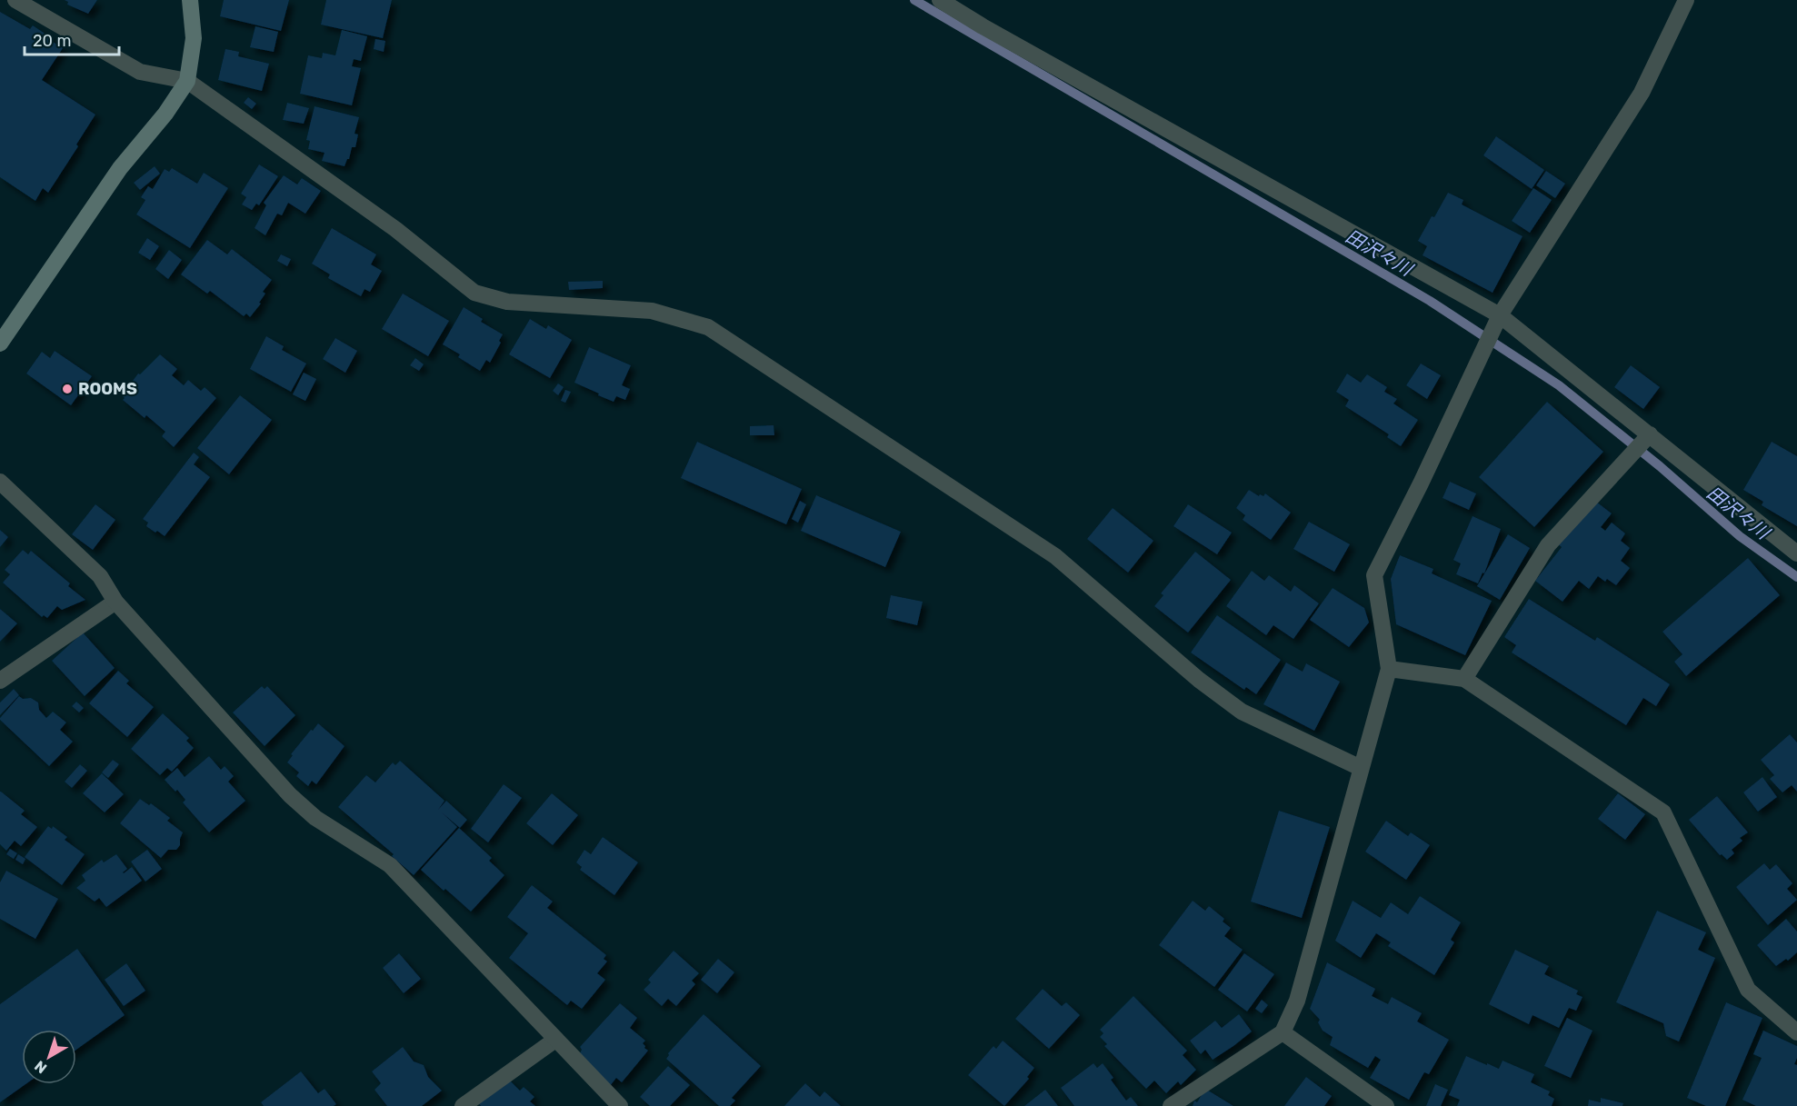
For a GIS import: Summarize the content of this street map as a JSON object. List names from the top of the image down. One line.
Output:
{"water":["田沢々川"],"places":["ROOMS"],"scale_bar":"20 m","north":"bottom left"}
